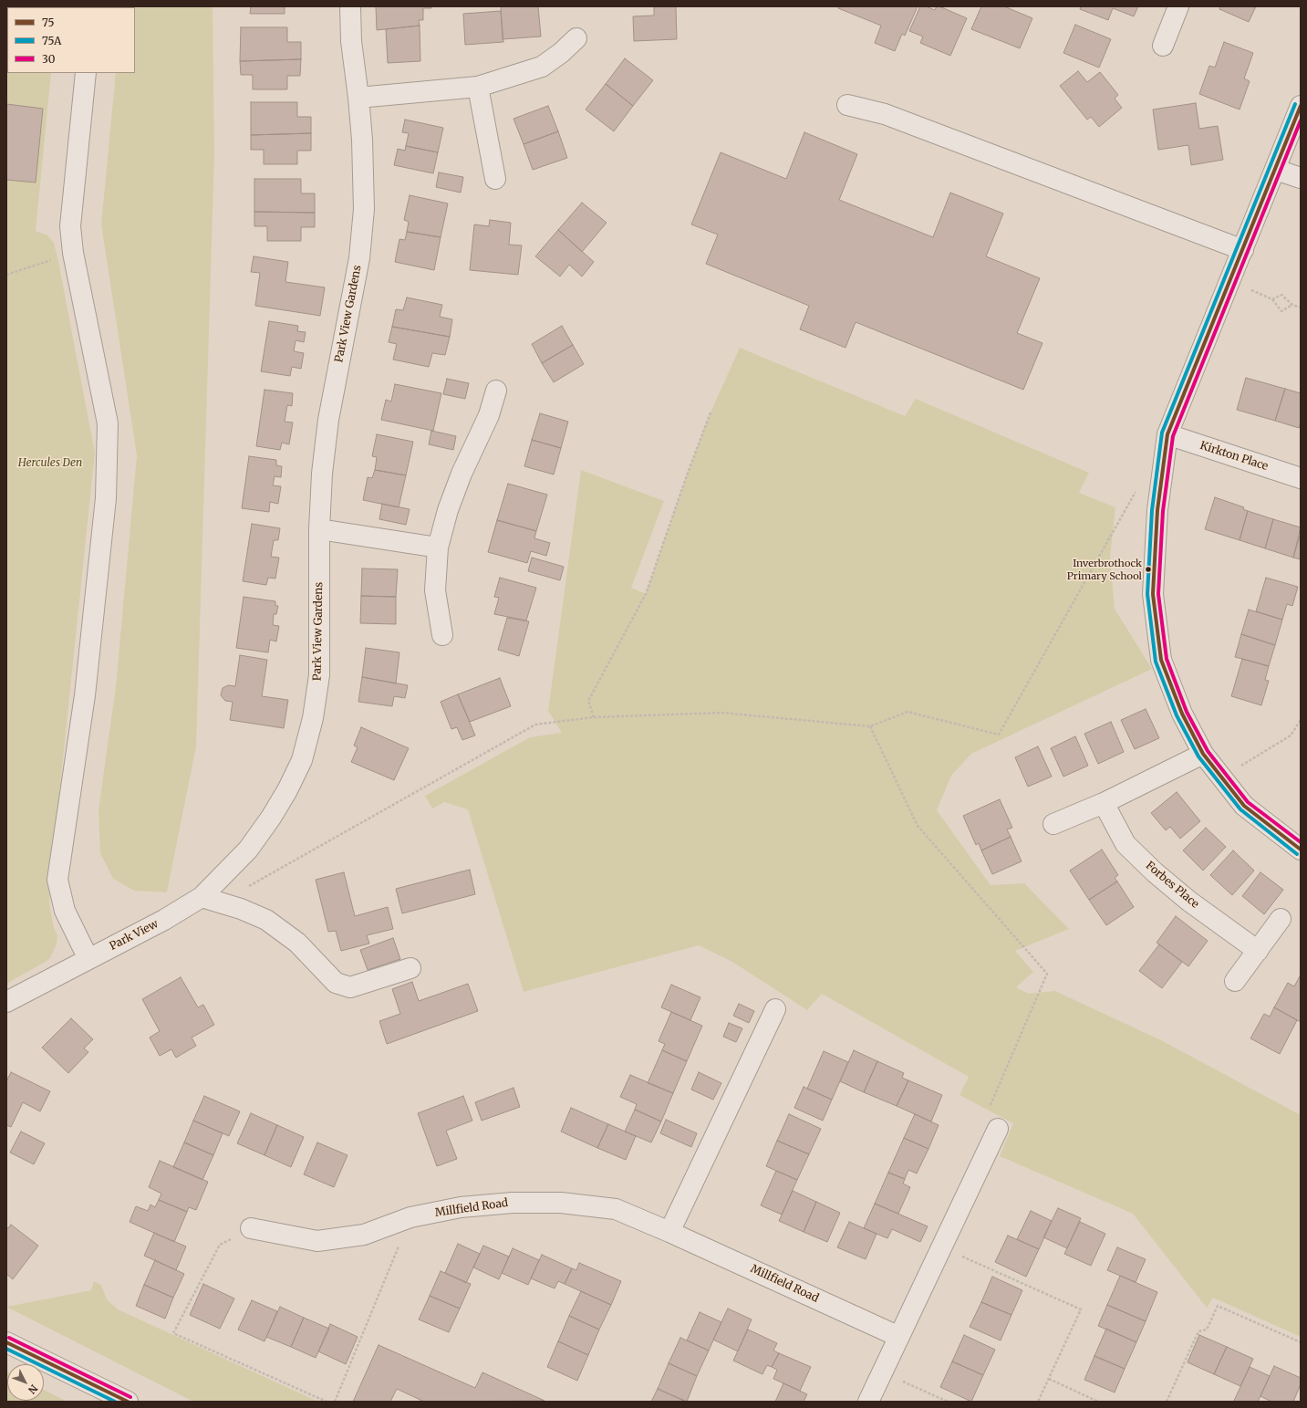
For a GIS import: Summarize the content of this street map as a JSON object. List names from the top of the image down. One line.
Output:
{"streets":{"street":["Park View Gardens","Kirkton Place","Forbes Place","Park View","Millfield Road"]},"crossings":[["Park View Gardens","Park View"]],"parks":["Hercules Den"],"places":["Inverbrothock Primary School"],"lines":["transit line 75A","transit line 75","transit line 30"],"legend":["75","75A","30"],"north":"bottom right"}
